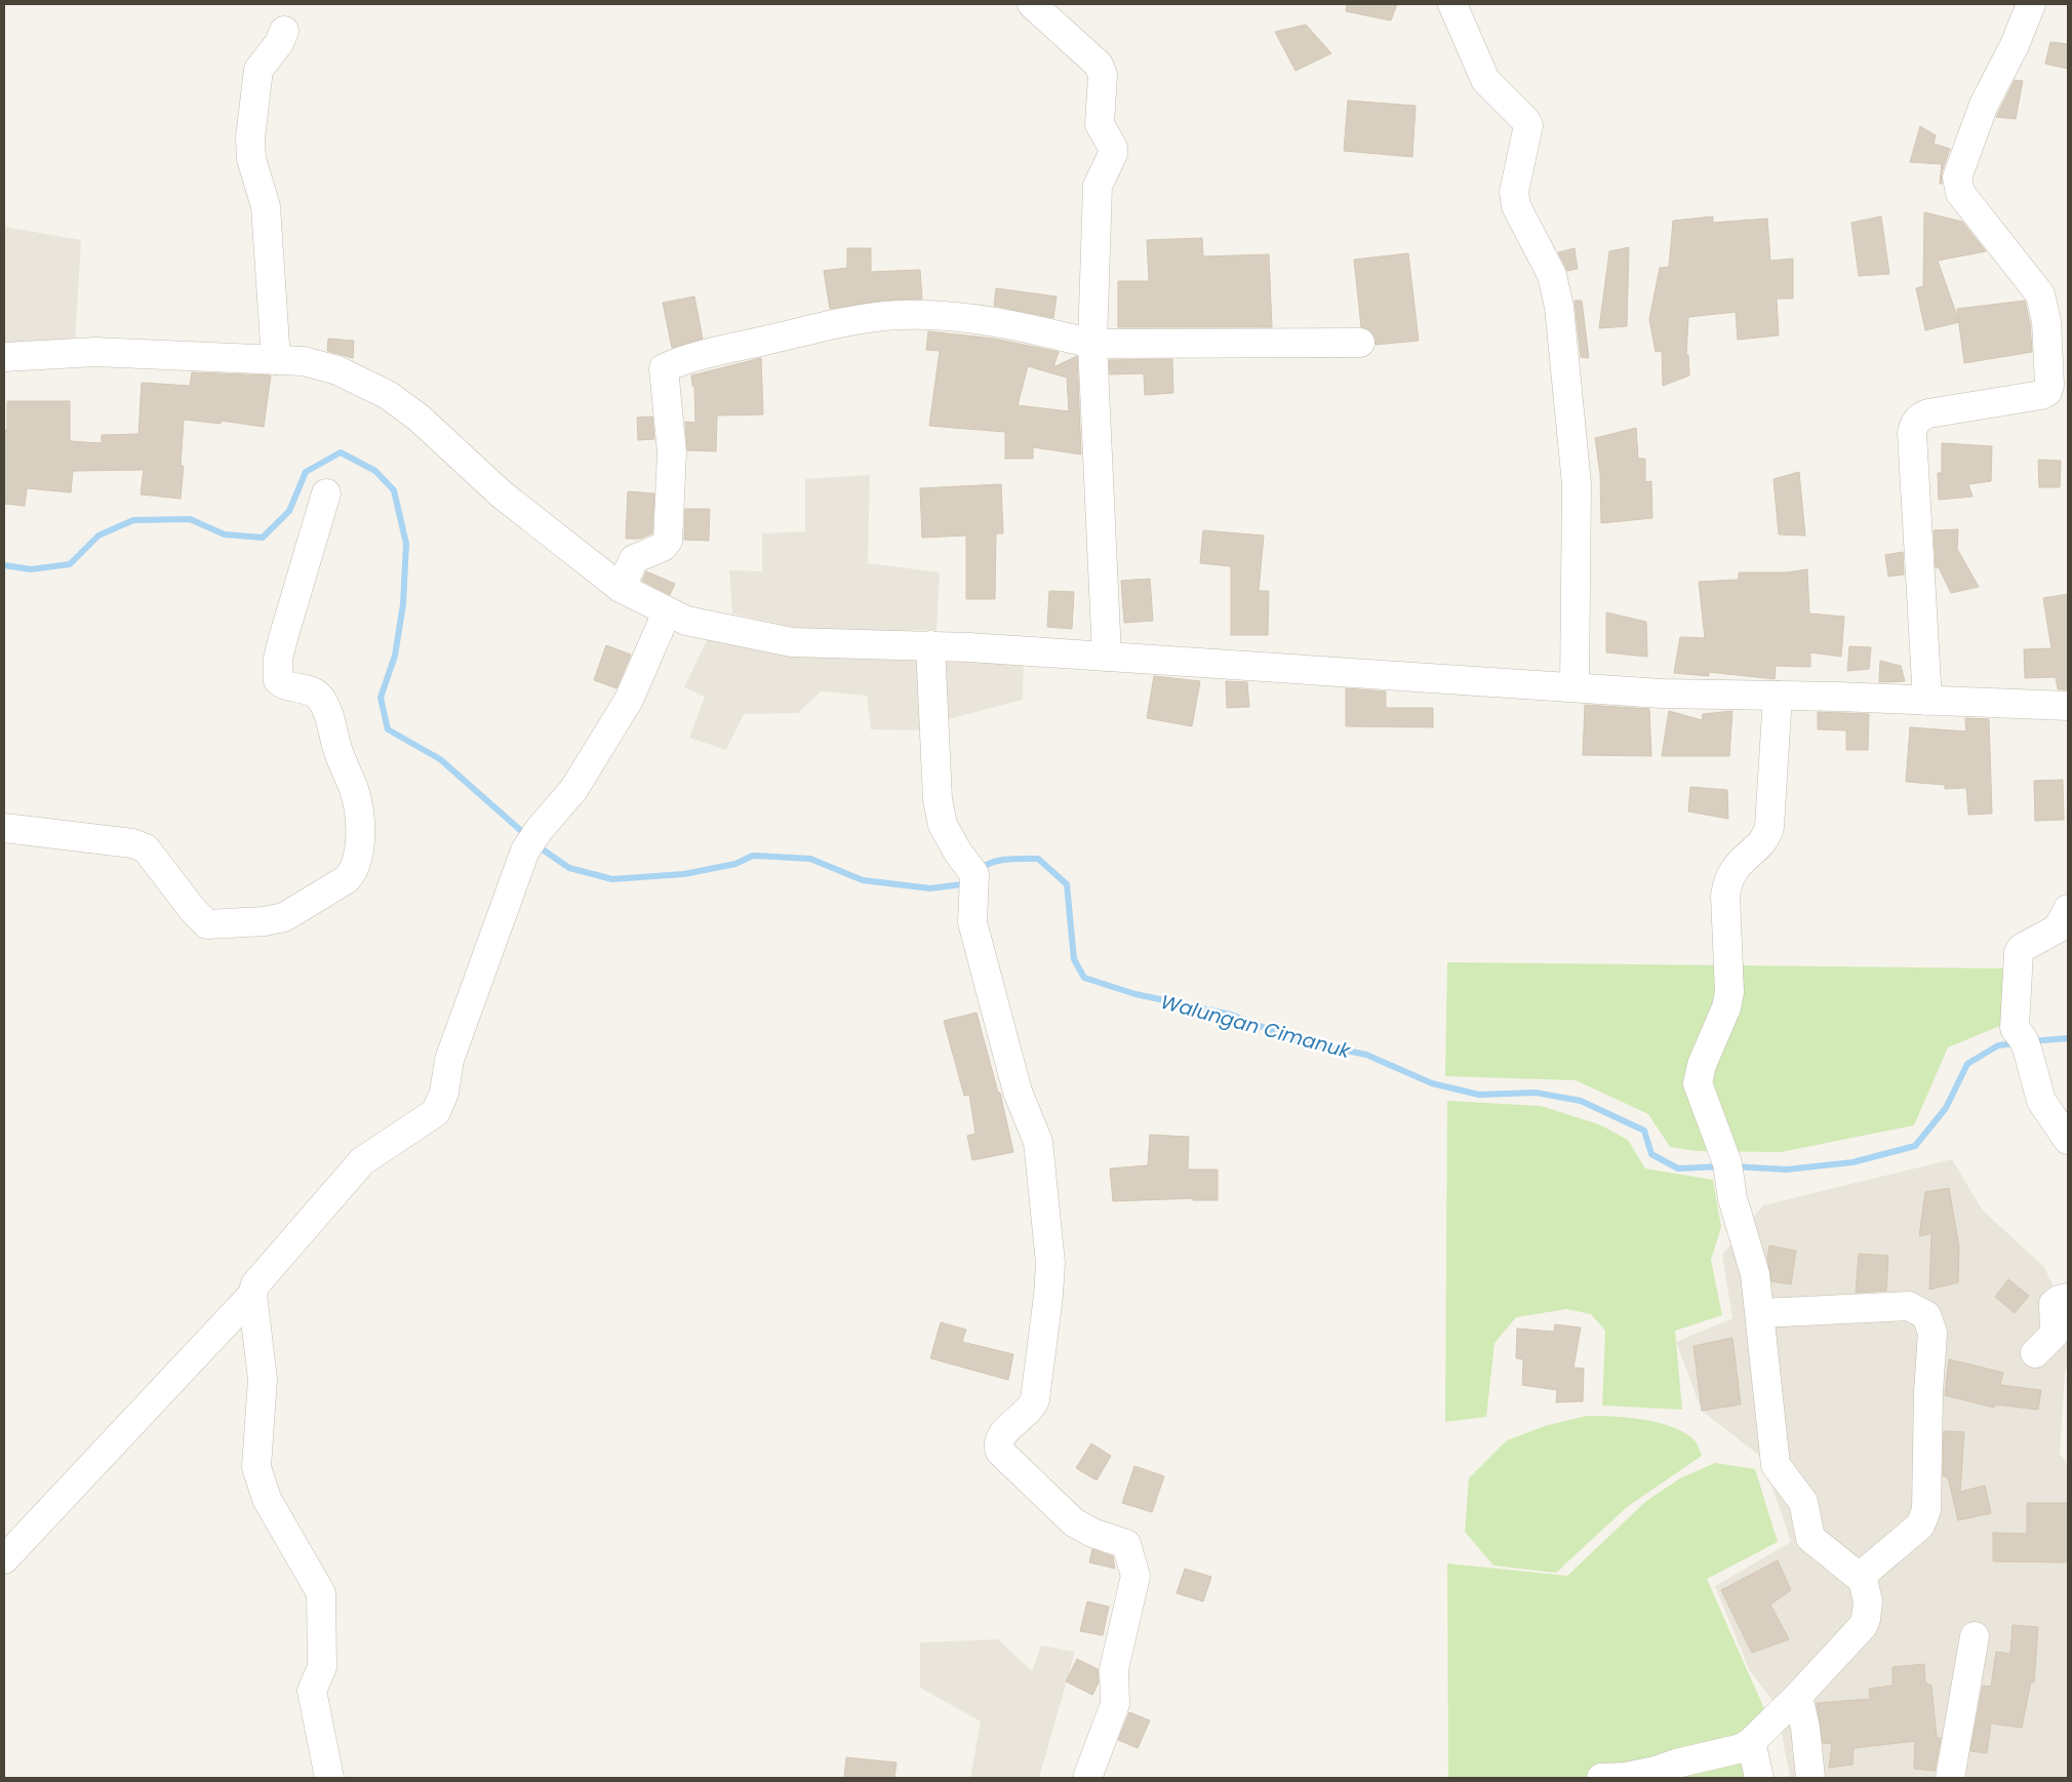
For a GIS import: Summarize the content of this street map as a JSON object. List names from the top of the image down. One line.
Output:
{"water":["Walungan Cimanuk"]}
